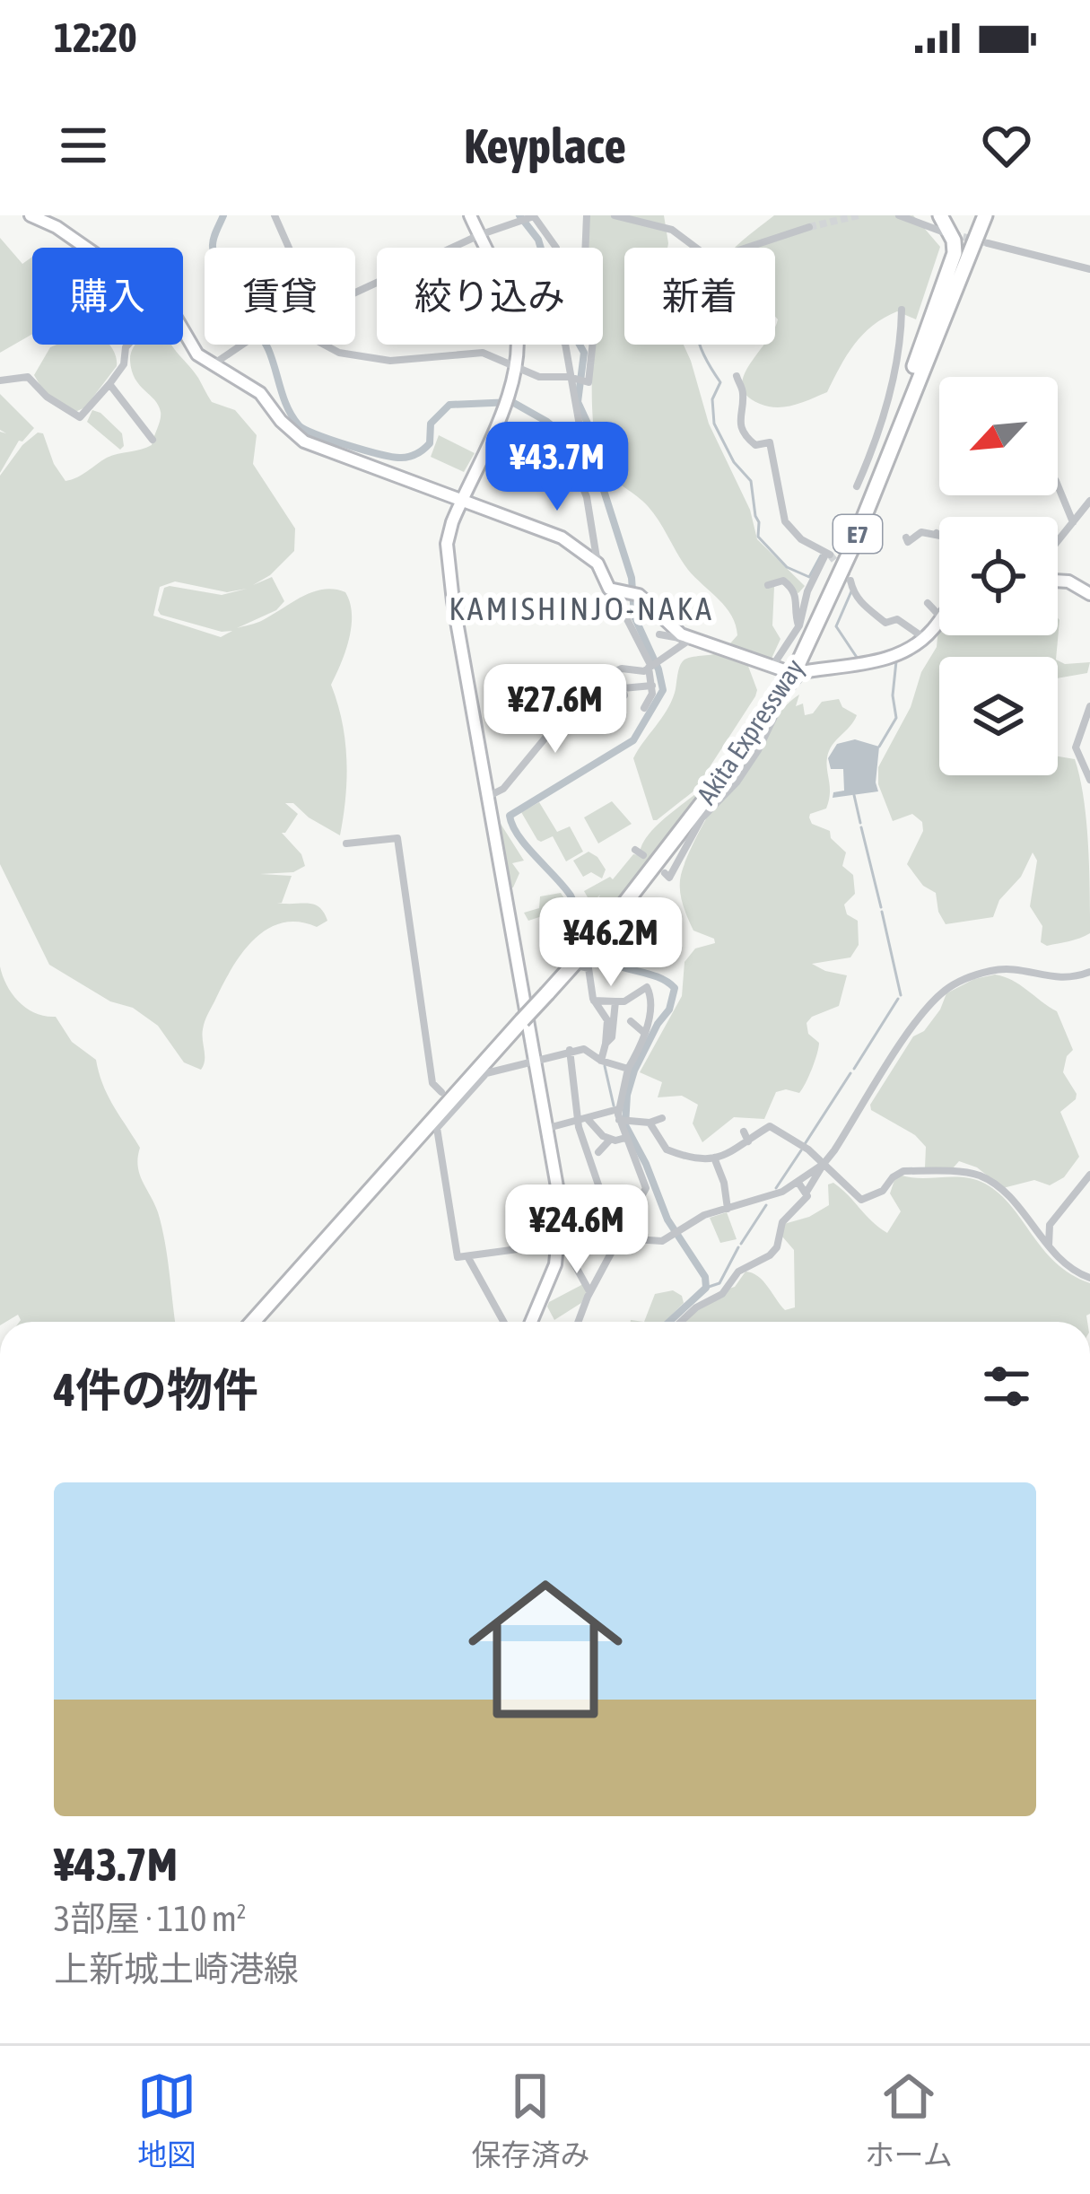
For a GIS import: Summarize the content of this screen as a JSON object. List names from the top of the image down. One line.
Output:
{"streets":{"highway":["E7","Akita Expressway"]},"districts":["KAMISHINJO-NAKA"],"north":"bottom left","page":{"status":"12:20","header":"Keyplace","chip":["購入","賃貸","絞り込み","新着"],"price":["¥43.7M","¥27.6M","¥46.2M","¥24.6M"],"heading":"4件の物件","list":[{"name":"¥43.7M","note":"3部屋 · 110 m² · 上新城土崎港線"}],"tabs":["地図","保存済み","ホーム"]}}
